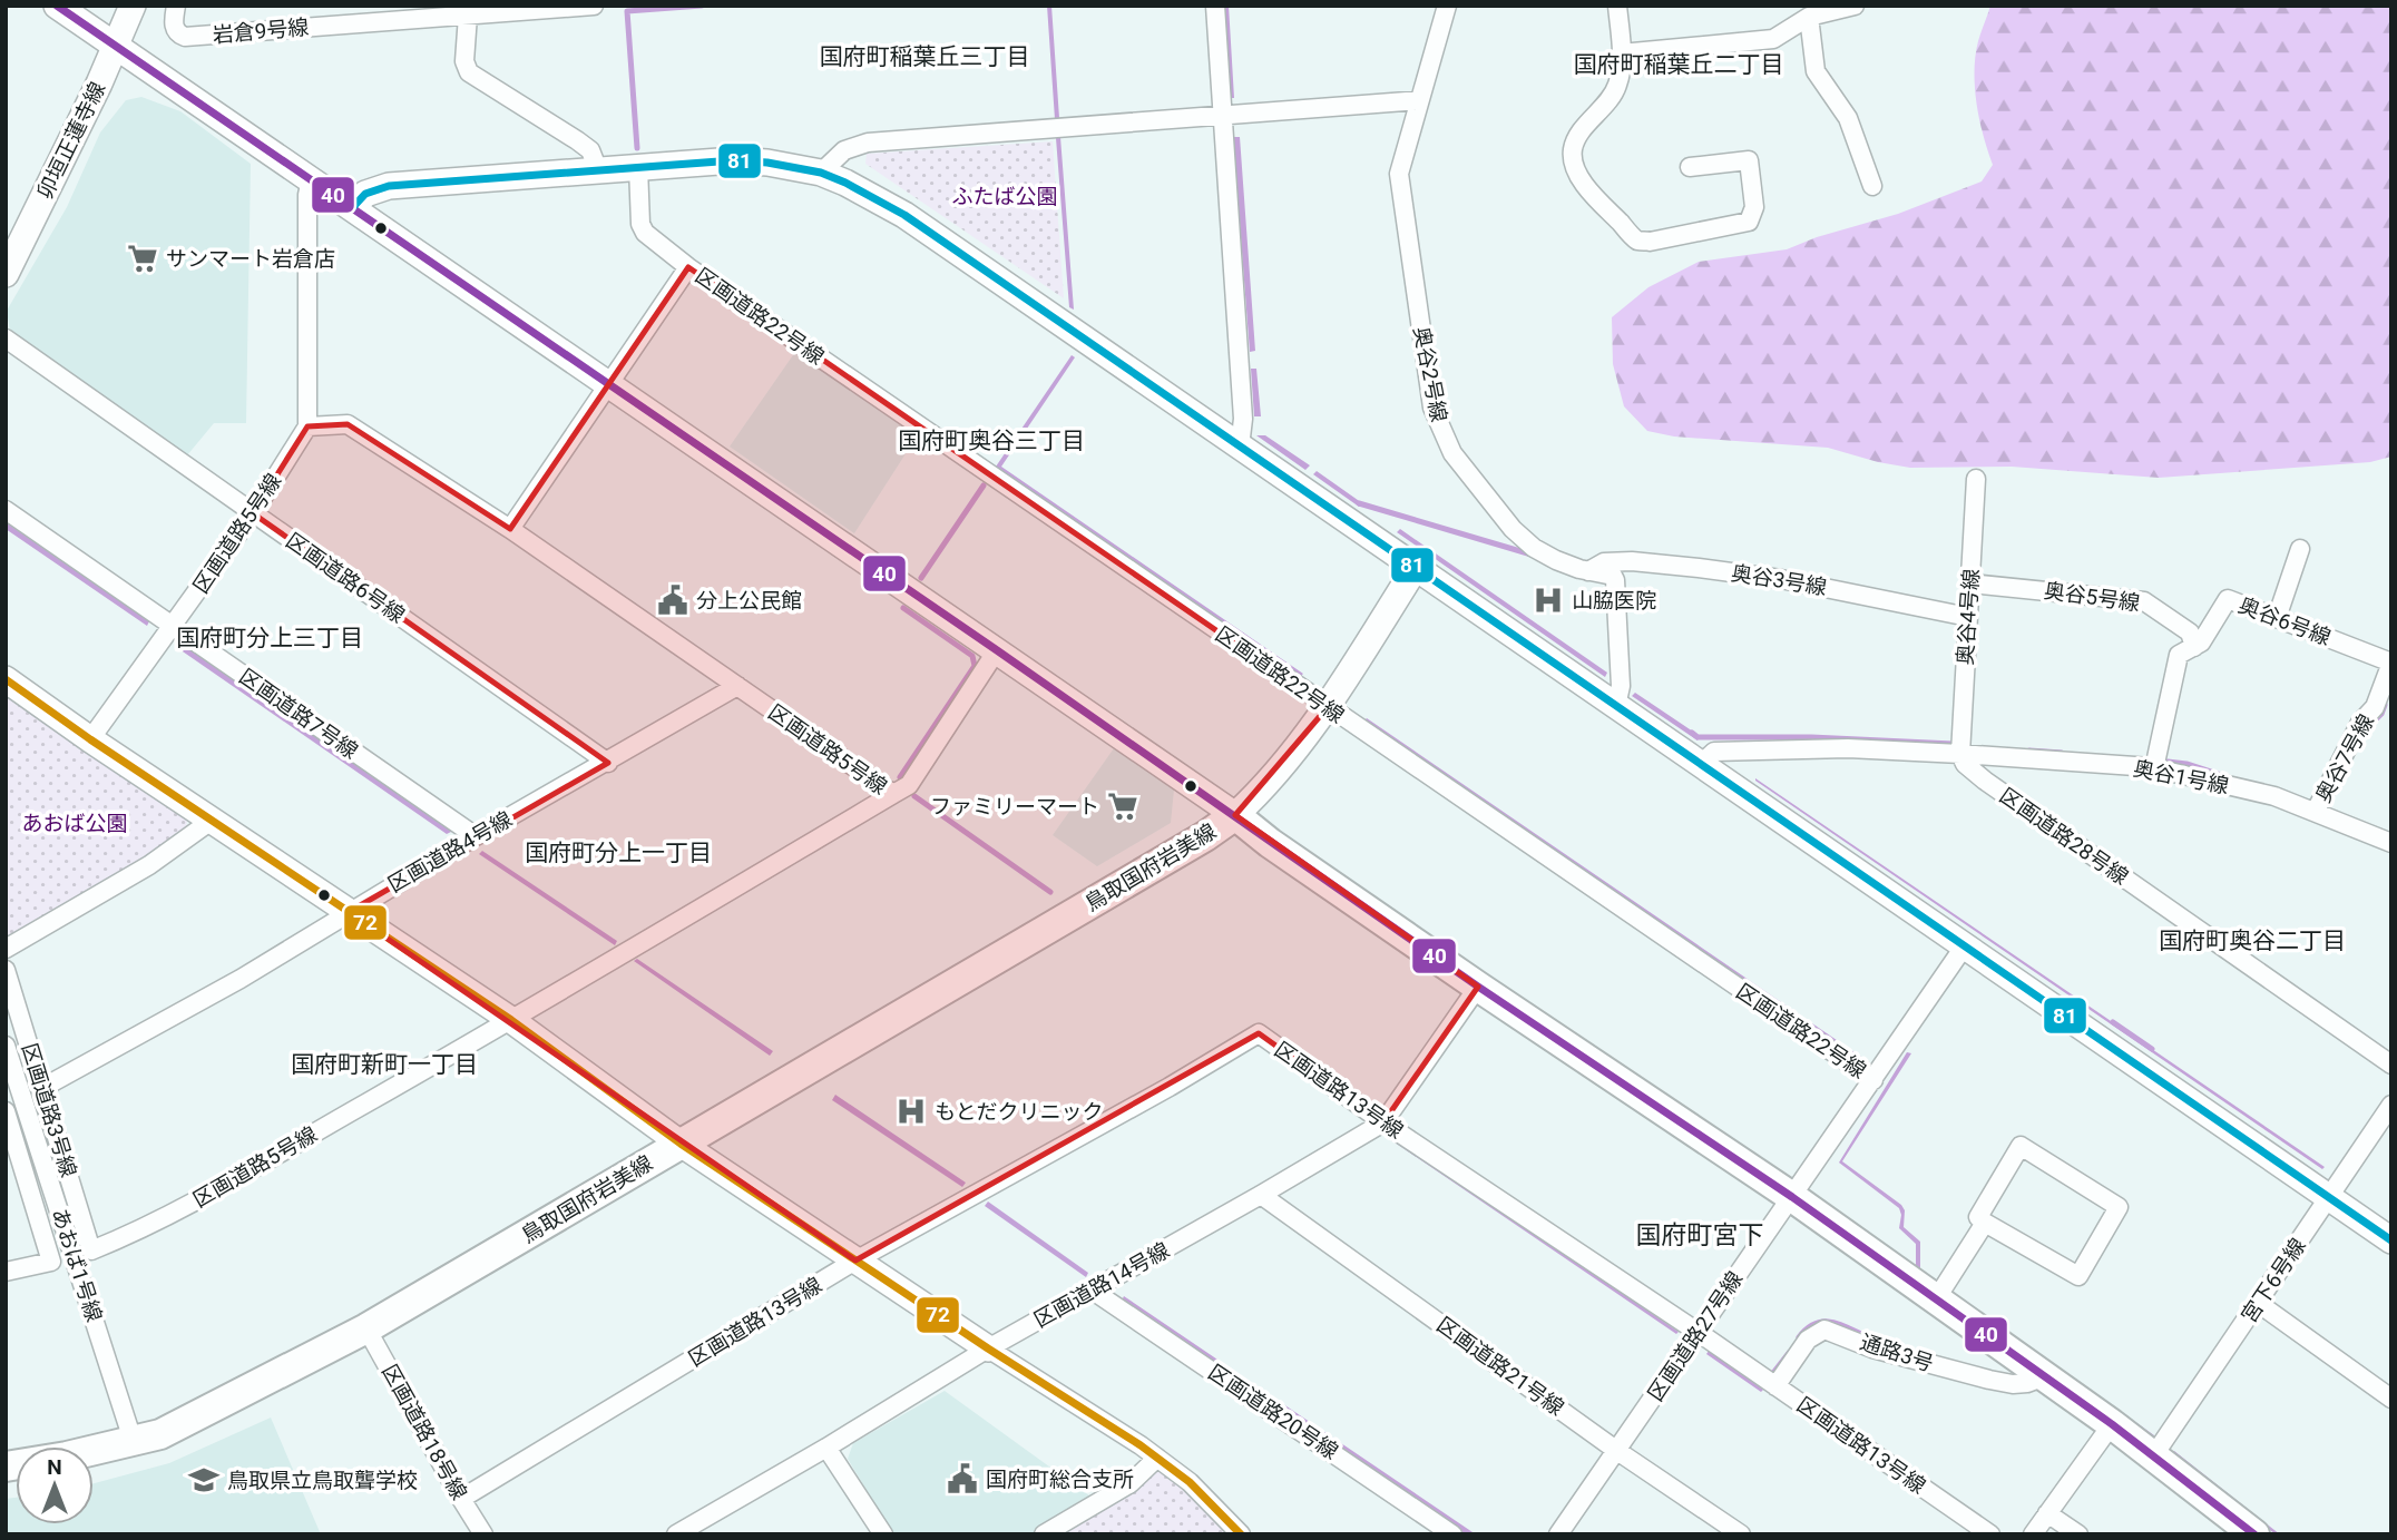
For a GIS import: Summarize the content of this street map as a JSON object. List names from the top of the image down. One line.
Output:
{"streets":{"main road":["鳥取国府岩美線"],"street":["岩倉9号線","卯垣正蓮寺線","区画道路22号線","奥谷2号線","区画道路5号線","区画道路6号線","奥谷3号線","奥谷5号線","奥谷4号線","奥谷6号線","区画道路7号線","奥谷7号線","奥谷1号線","区画道路28号線","区画道路4号線","区画道路13号線","区画道路3号線","あおば1号線","宮下6号線","区画道路14号線","区画道路27号線","通路3号","区画道路21号線","区画道路20号線","区画道路18号線"]},"crossings":[["区画道路22号線","区画道路27号線"],["奥谷2号線","奥谷3号線"],["区画道路5号線","区画道路6号線"],["区画道路5号線","区画道路7号線"],["区画道路5号線","区画道路4号線"],["区画道路5号線","区画道路3号線"],["区画道路6号線","区画道路4号線"],["奥谷3号線","奥谷4号線"],["奥谷5号線","奥谷4号線"],["奥谷5号線","奥谷6号線"],["奥谷4号線","奥谷1号線"],["奥谷4号線","区画道路28号線"],["奥谷6号線","奥谷7号線"],["奥谷6号線","奥谷1号線"],["区画道路7号線","区画道路4号線"],["奥谷7号線","奥谷1号線"],["奥谷1号線","区画道路28号線"],["区画道路4号線","区画道路3号線"],["鳥取国府岩美線","あおば1号線"],["鳥取国府岩美線","宮下6号線"],["鳥取国府岩美線","区画道路14号線"],["鳥取国府岩美線","区画道路27号線"],["鳥取国府岩美線","通路3号"],["鳥取国府岩美線","区画道路18号線"],["区画道路13号線","区画道路14号線"],["区画道路13号線","区画道路27号線"],["区画道路13号線","通路3号"],["区画道路13号線","区画道路18号線"],["区画道路14号線","区画道路21号線"],["区画道路14号線","区画道路20号線"],["区画道路27号線","区画道路21号線"]],"districts":["国府町稲葉丘三丁目","国府町稲葉丘二丁目","国府町奥谷三丁目","国府町分上三丁目","国府町分上一丁目","国府町奥谷二丁目","国府町新町一丁目","国府町宮下"],"parks":["ふたば公園","あおば公園"],"places":{"supermarket":["サンマート岩倉店","ファミリーマート"],"public building":["分上公民館","国府町総合支所"],"hospital":["山脇医院","もとだクリニック"],"school or university":["鳥取県立鳥取聾学校"]},"lines":["transit line 40","transit line 81","transit line 72"],"north":"top"}
